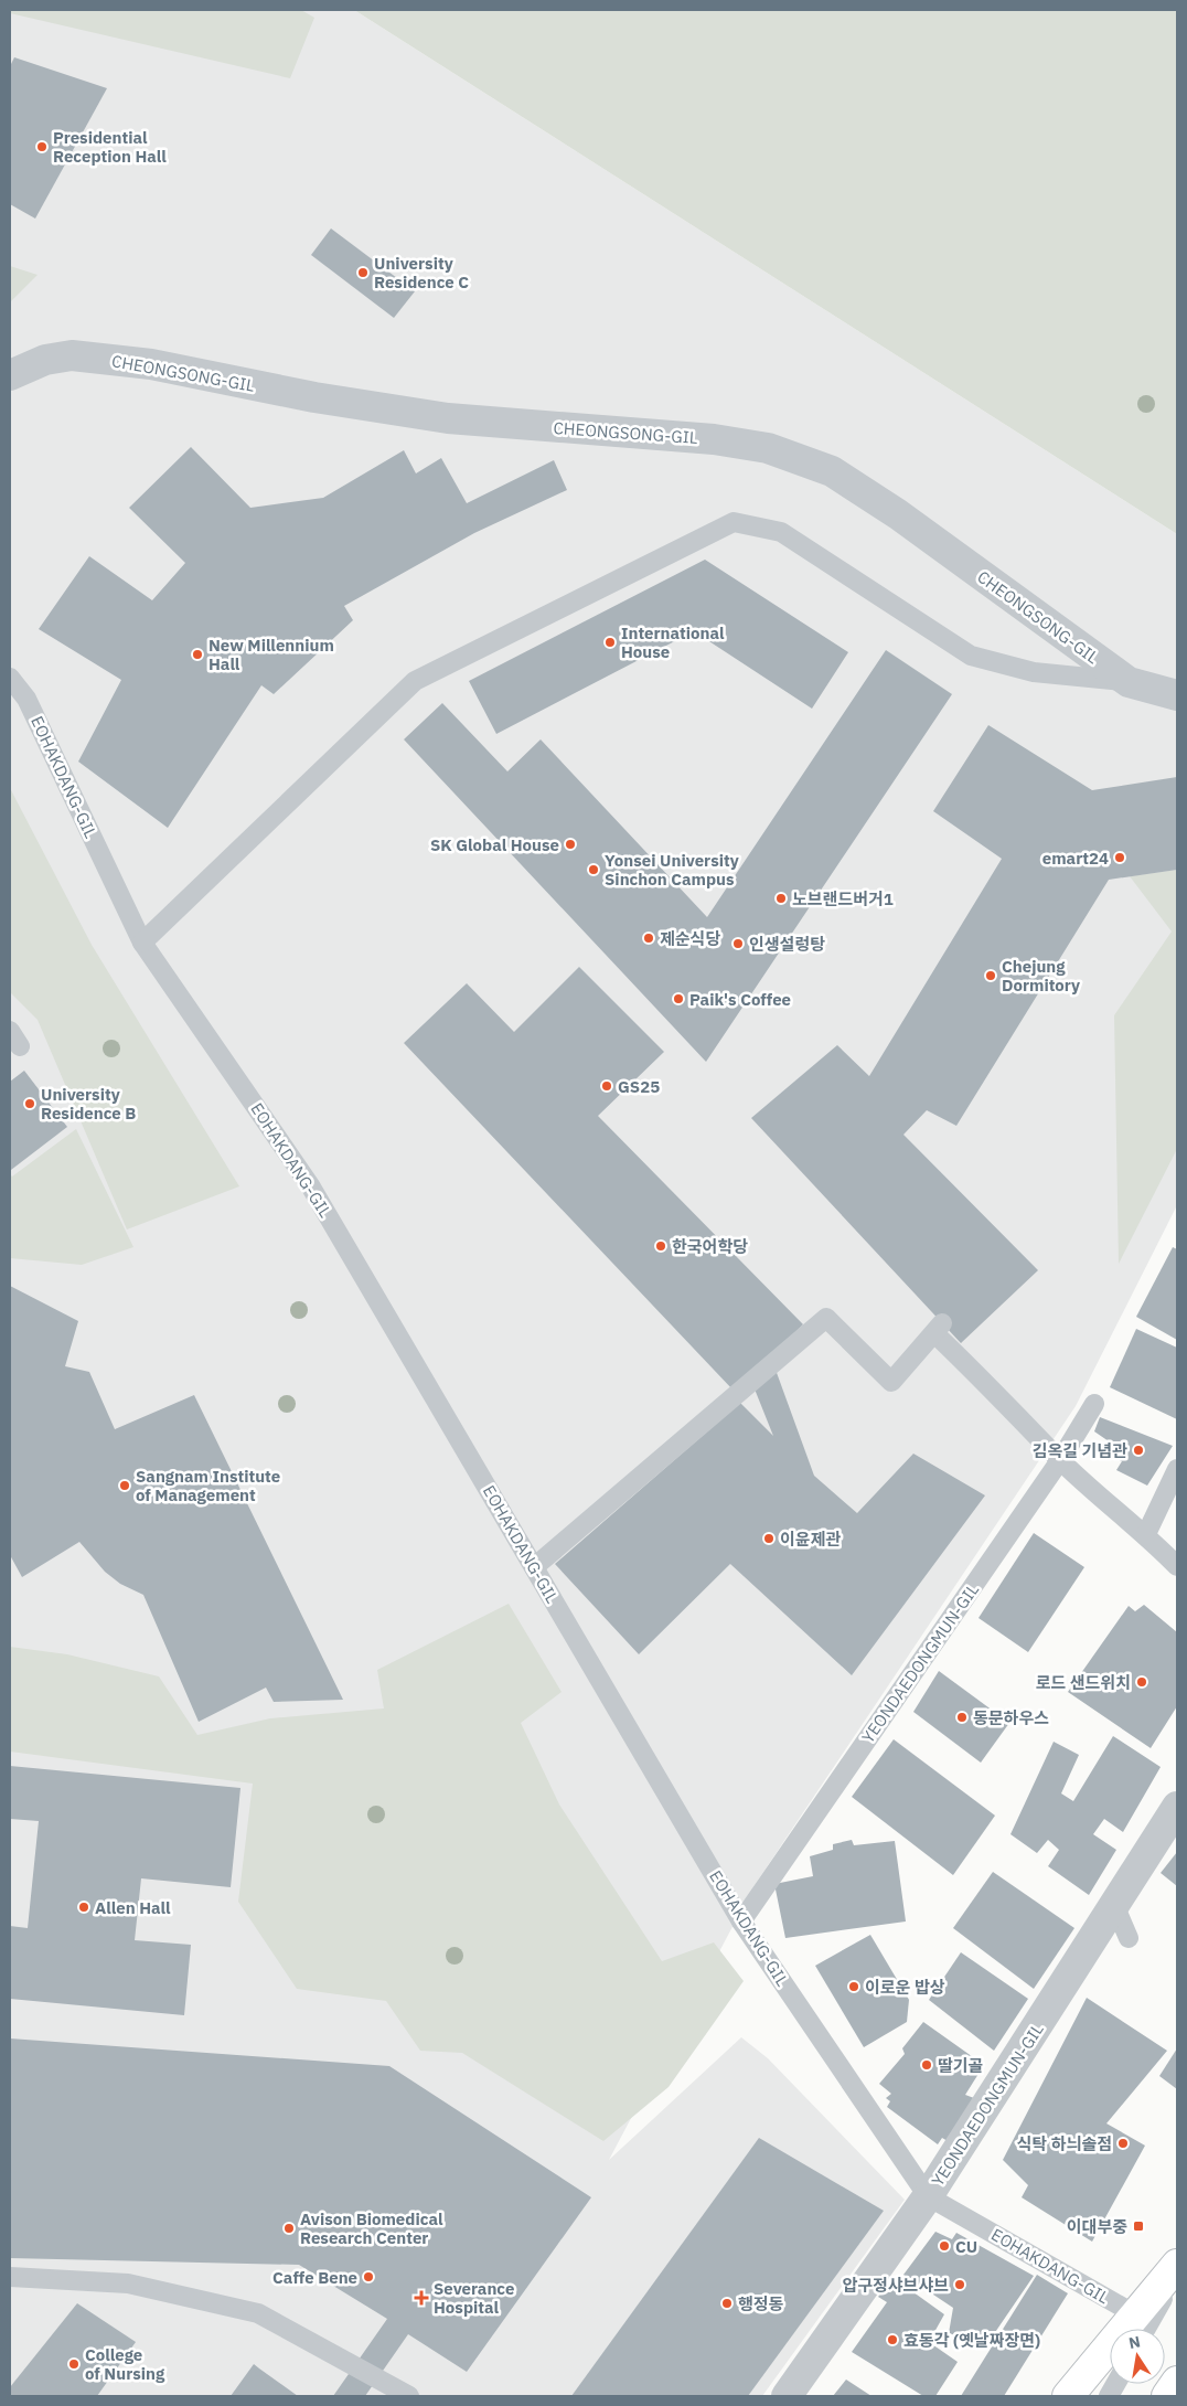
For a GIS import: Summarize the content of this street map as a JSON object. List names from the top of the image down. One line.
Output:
{"streets":{"street":["CHEONGSONG-GIL","YEONDAEDONGMUN-GIL"],"lane":["EOHAKDANG-GIL"]},"crossings":[["EOHAKDANG-GIL","YEONDAEDONGMUN-GIL"]],"places":{"other":["Presidential Reception Hall","University Residence C","International House","New Millennium Hall","SK Global House","emart24","Yonsei University Sinchon Campus","노브랜드버거1","제순식당","인생설렁탕","Chejung Dormitory","Paik's Coffee","GS25","University Residence B","한국어학당","김옥길 기념관","Sangnam Institute of Management","이윤제관","로드 샌드위치","동문하우스","Allen Hall","이로운 밥상","딸기골","식탁 하늬솔점","Avison Biomedical Research Center","CU","Caffe Bene","압구정샤브샤브","행정동","효동각 (옛날짜장면)","College of Nursing"],"transit":["이대부중"],"health":["Severance Hospital"]},"north":"top"}
